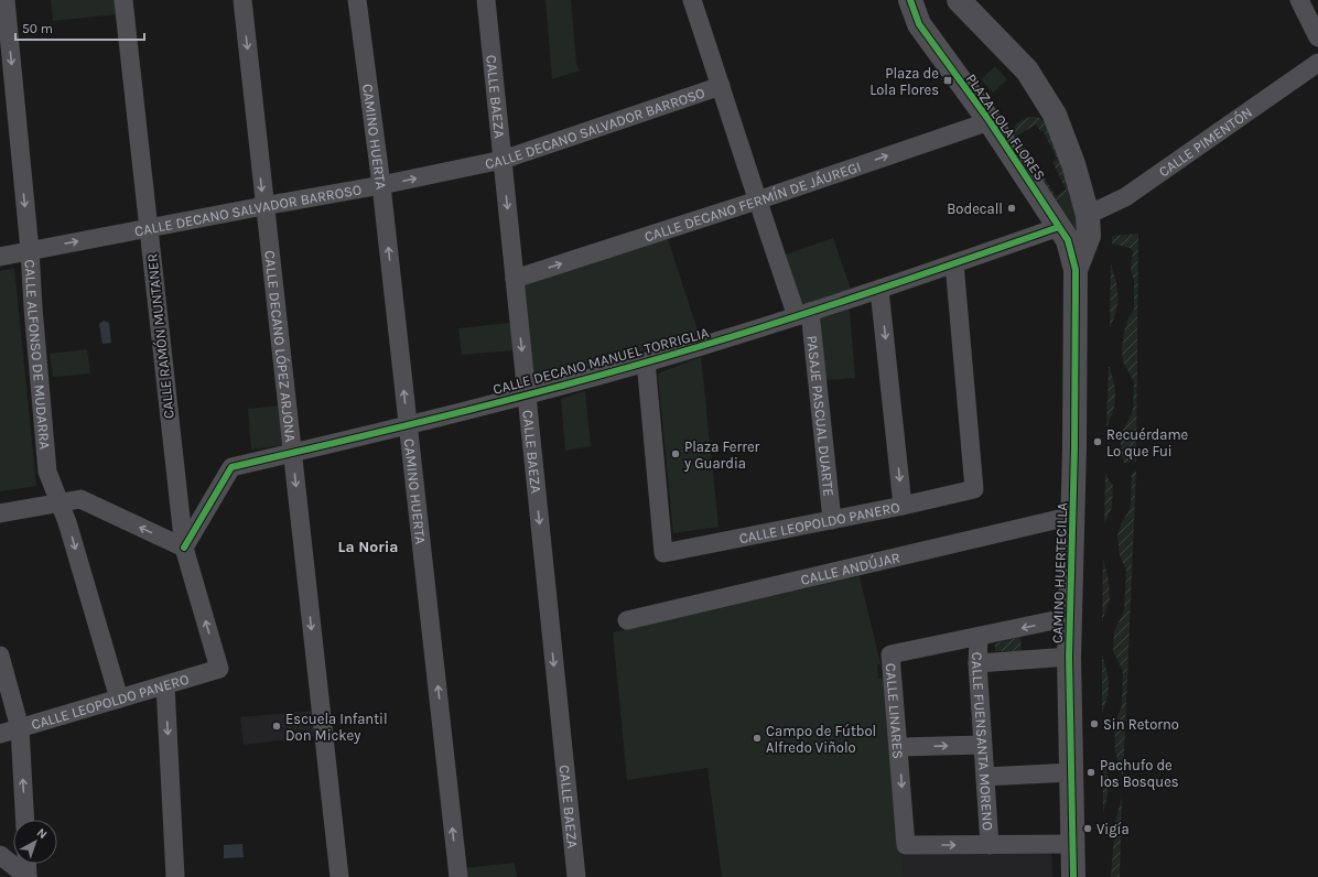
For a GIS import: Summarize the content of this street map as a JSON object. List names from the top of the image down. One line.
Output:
{"streets":{"street":["CALLE BAEZA","CALLE DECANO SALVADOR BARROSO","PLAZA LOLA FLORES","CAMINO HUERTA","CALLE PIMENTÓN","CALLE DECANO FERMÍN DE JÁUREGI","CALLE RAMÓN MUNTANER","CALLE DECANO LÓPEZ ARJONA","CALLE ALFONSO DE MUDARRA","CALLE DECANO MANUEL TORRIGLIA","PASAJE PASCUAL DUARTE","CALLE LEOPOLDO PANERO","CALLE ANDÚJAR","CAMINO HUERTECILLA","CALLE LINARES","CALLE FUENSANTA MORENO"]},"crossings":[["CALLE BAEZA","CALLE DECANO SALVADOR BARROSO"],["CALLE BAEZA","CALLE DECANO FERMÍN DE JÁUREGI"],["CALLE BAEZA","CALLE DECANO MANUEL TORRIGLIA"],["CALLE DECANO SALVADOR BARROSO","CAMINO HUERTA"],["CALLE DECANO SALVADOR BARROSO","CALLE RAMÓN MUNTANER"],["CALLE DECANO SALVADOR BARROSO","CALLE DECANO LÓPEZ ARJONA"],["CALLE DECANO SALVADOR BARROSO","CALLE ALFONSO DE MUDARRA"],["CALLE DECANO SALVADOR BARROSO","PASAJE PASCUAL DUARTE"],["PLAZA LOLA FLORES","CALLE DECANO FERMÍN DE JÁUREGI"],["PLAZA LOLA FLORES","CALLE DECANO MANUEL TORRIGLIA"],["PLAZA LOLA FLORES","CAMINO HUERTECILLA"],["CAMINO HUERTA","CALLE DECANO MANUEL TORRIGLIA"],["CALLE DECANO FERMÍN DE JÁUREGI","PASAJE PASCUAL DUARTE"],["CALLE RAMÓN MUNTANER","CALLE DECANO MANUEL TORRIGLIA"],["CALLE RAMÓN MUNTANER","CALLE LEOPOLDO PANERO"],["CALLE DECANO LÓPEZ ARJONA","CALLE DECANO MANUEL TORRIGLIA"],["CALLE ALFONSO DE MUDARRA","CALLE LEOPOLDO PANERO"],["CALLE DECANO MANUEL TORRIGLIA","PASAJE PASCUAL DUARTE"],["CALLE DECANO MANUEL TORRIGLIA","CALLE LEOPOLDO PANERO"],["PASAJE PASCUAL DUARTE","CALLE LEOPOLDO PANERO"],["CALLE ANDÚJAR","CAMINO HUERTECILLA"],["CAMINO HUERTECILLA","CALLE LINARES"],["CALLE LINARES","CALLE FUENSANTA MORENO"]],"one_way":["CALLE BAEZA","CAMINO HUERTA","CALLE DECANO FERMÍN DE JÁUREGI","CALLE ALFONSO DE MUDARRA"],"districts":["La Noria"],"places":{"transit":["Plaza de Lola Flores"],"other":["Bodecall","Recuérdame Lo que Fui","Plaza Ferrer y Guardia","Sin Retorno","Escuela Infantil Don Mickey","Campo de Fútbol Alfredo Viñolo","Pachufo de los Bosques","Vigía"]},"scale_bar":"50 m","north":"top right"}
